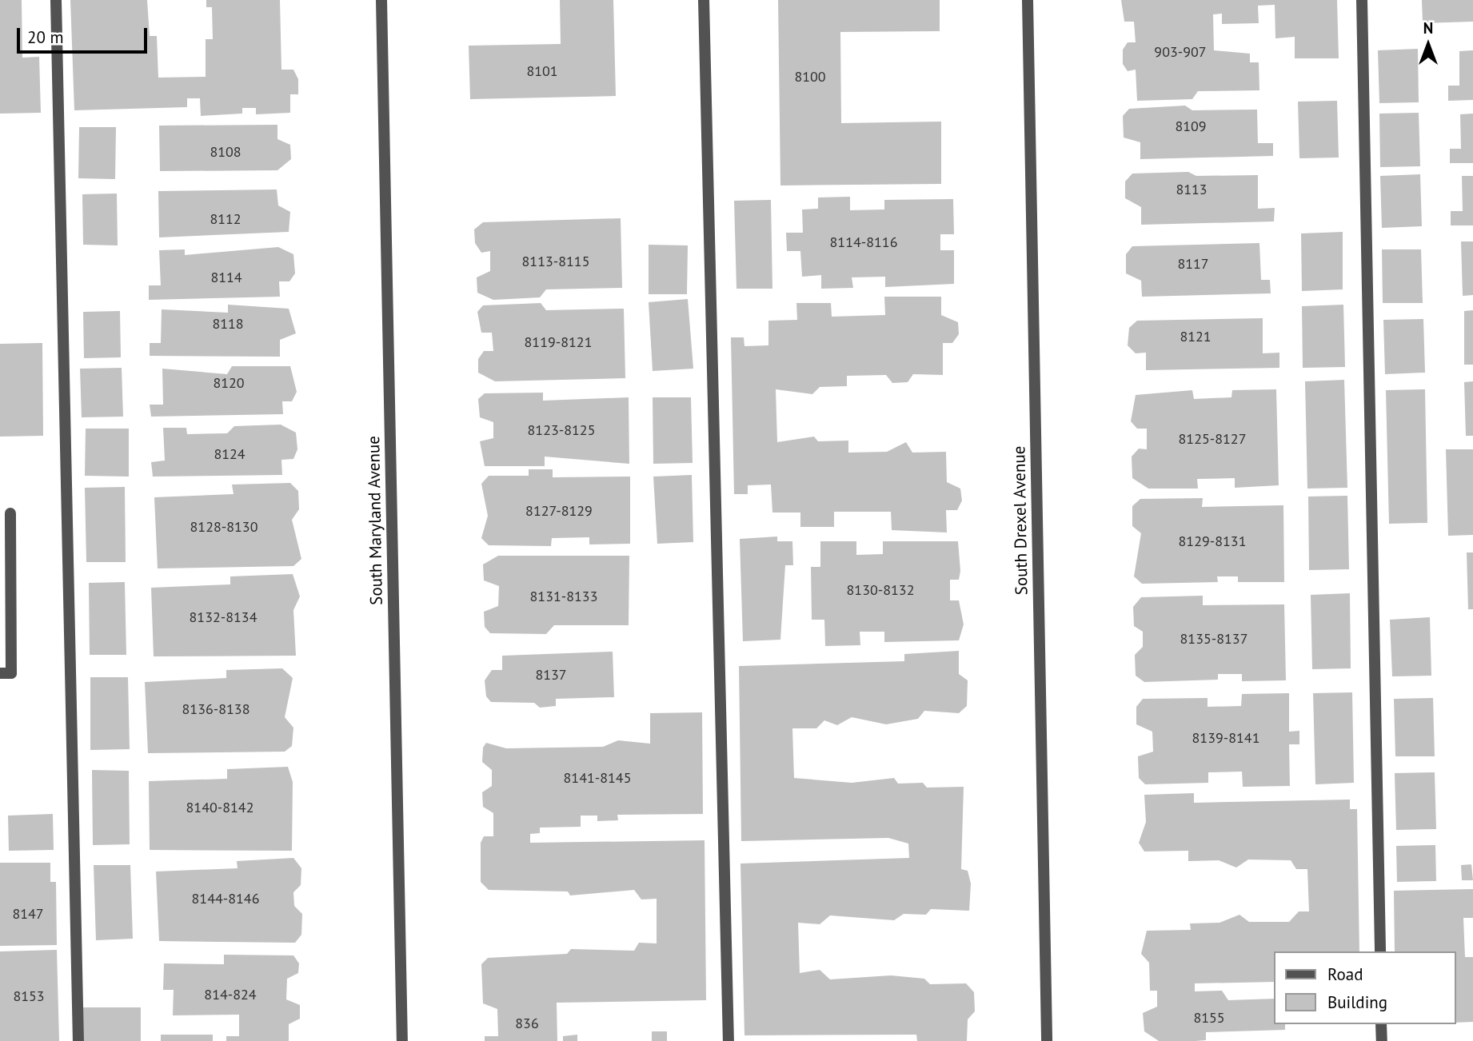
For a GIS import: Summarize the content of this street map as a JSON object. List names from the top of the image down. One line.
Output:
{"streets":{"street":["South Maryland Avenue","South Drexel Avenue"]},"house_numbers":["903-907","8101","8100","8109","8108","8113","8112","8114-8116","8113-8115","8117","8114","8118","8121","8119-8121","8120","8123-8125","8125-8127","8124","8127-8129","8128-8130","8129-8131","8130-8132","8131-8133","8132-8134","8135-8137","8137","8136-8138","8139-8141","8141-8145","8140-8142","8144-8146","8147","814-824","8153","8155","836"],"legend":["Road","Building"],"scale_bar":"20 m","north":"top"}
